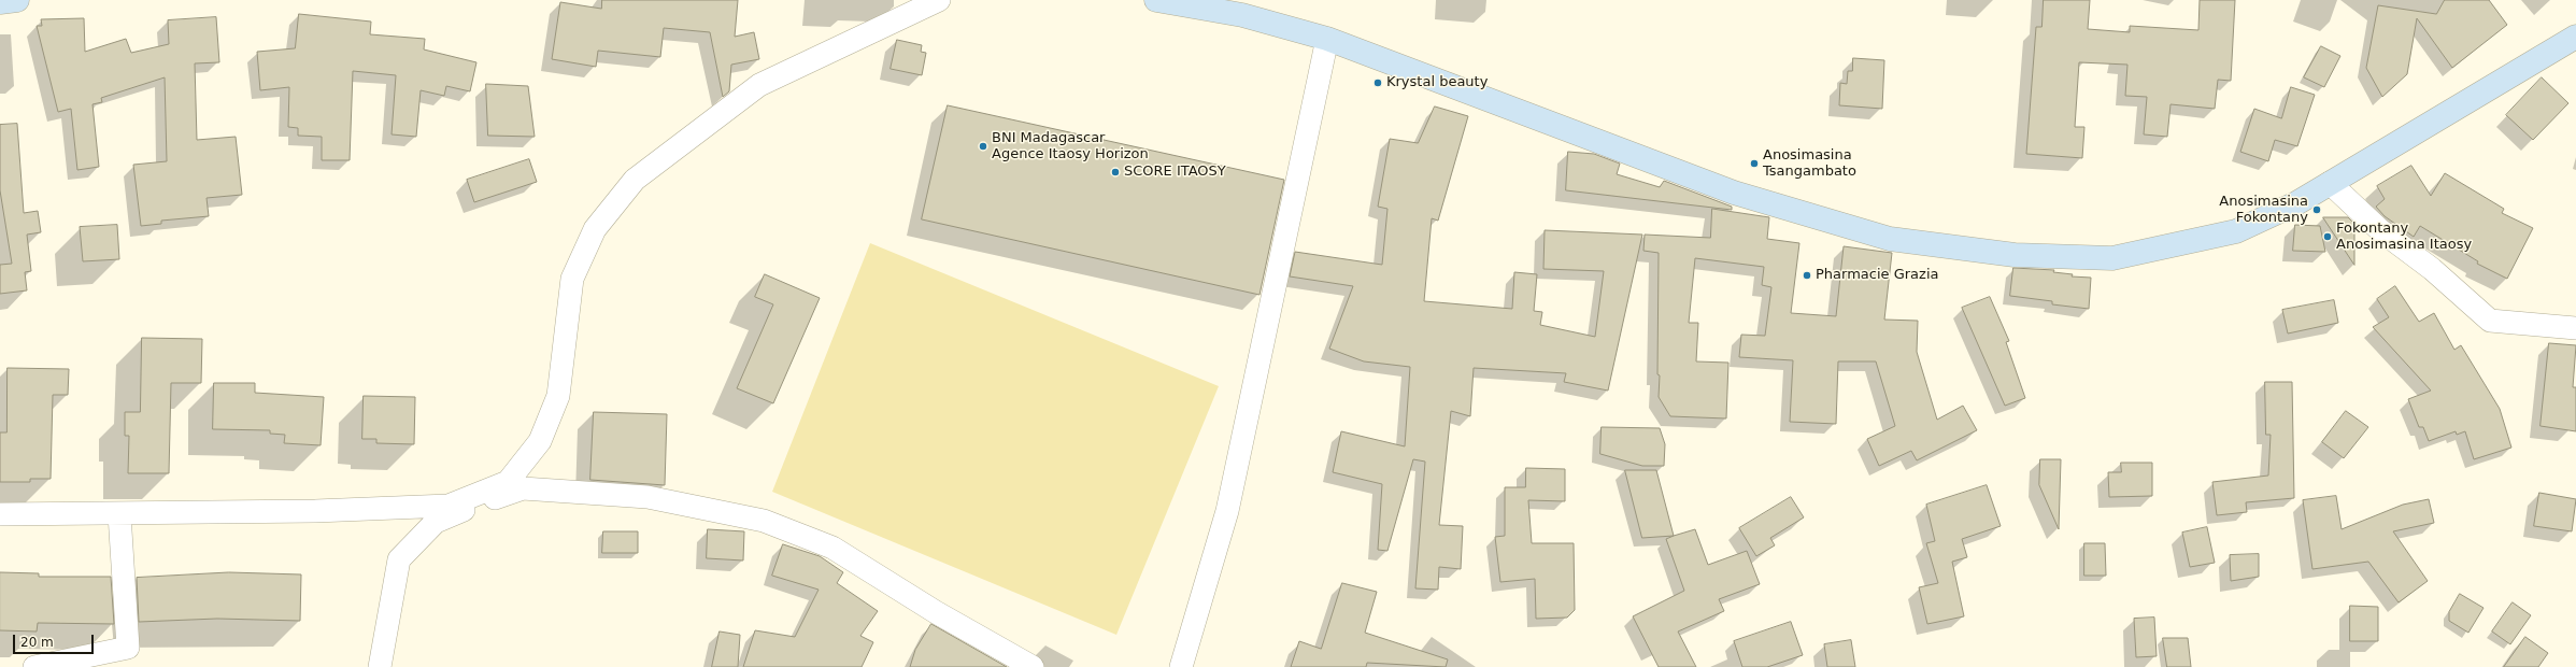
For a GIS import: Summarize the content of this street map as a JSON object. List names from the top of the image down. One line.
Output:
{"places":["Krystal beauty","BNI Madagascar Agence Itaosy Horizon","Anosimasina Tsangambato","SCORE ITAOSY","Anosimasina Fokontany","Fokontany Anosimasina Itaosy","Pharmacie Grazia"],"scale_bar":"20 m"}
